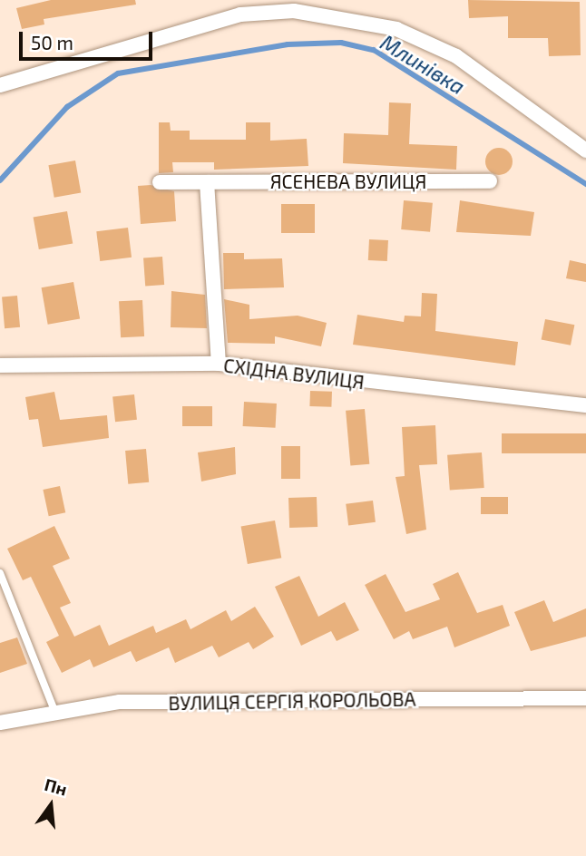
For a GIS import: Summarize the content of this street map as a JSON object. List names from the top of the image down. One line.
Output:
{"streets":{"street":["ЯСЕНЕВА ВУЛИЦЯ","СХІДНА ВУЛИЦЯ","ВУЛИЦЯ СЕРГІЯ КОРОЛЬОВА"]},"water":["Млинівка"],"scale_bar":"50 m","north":"top"}
